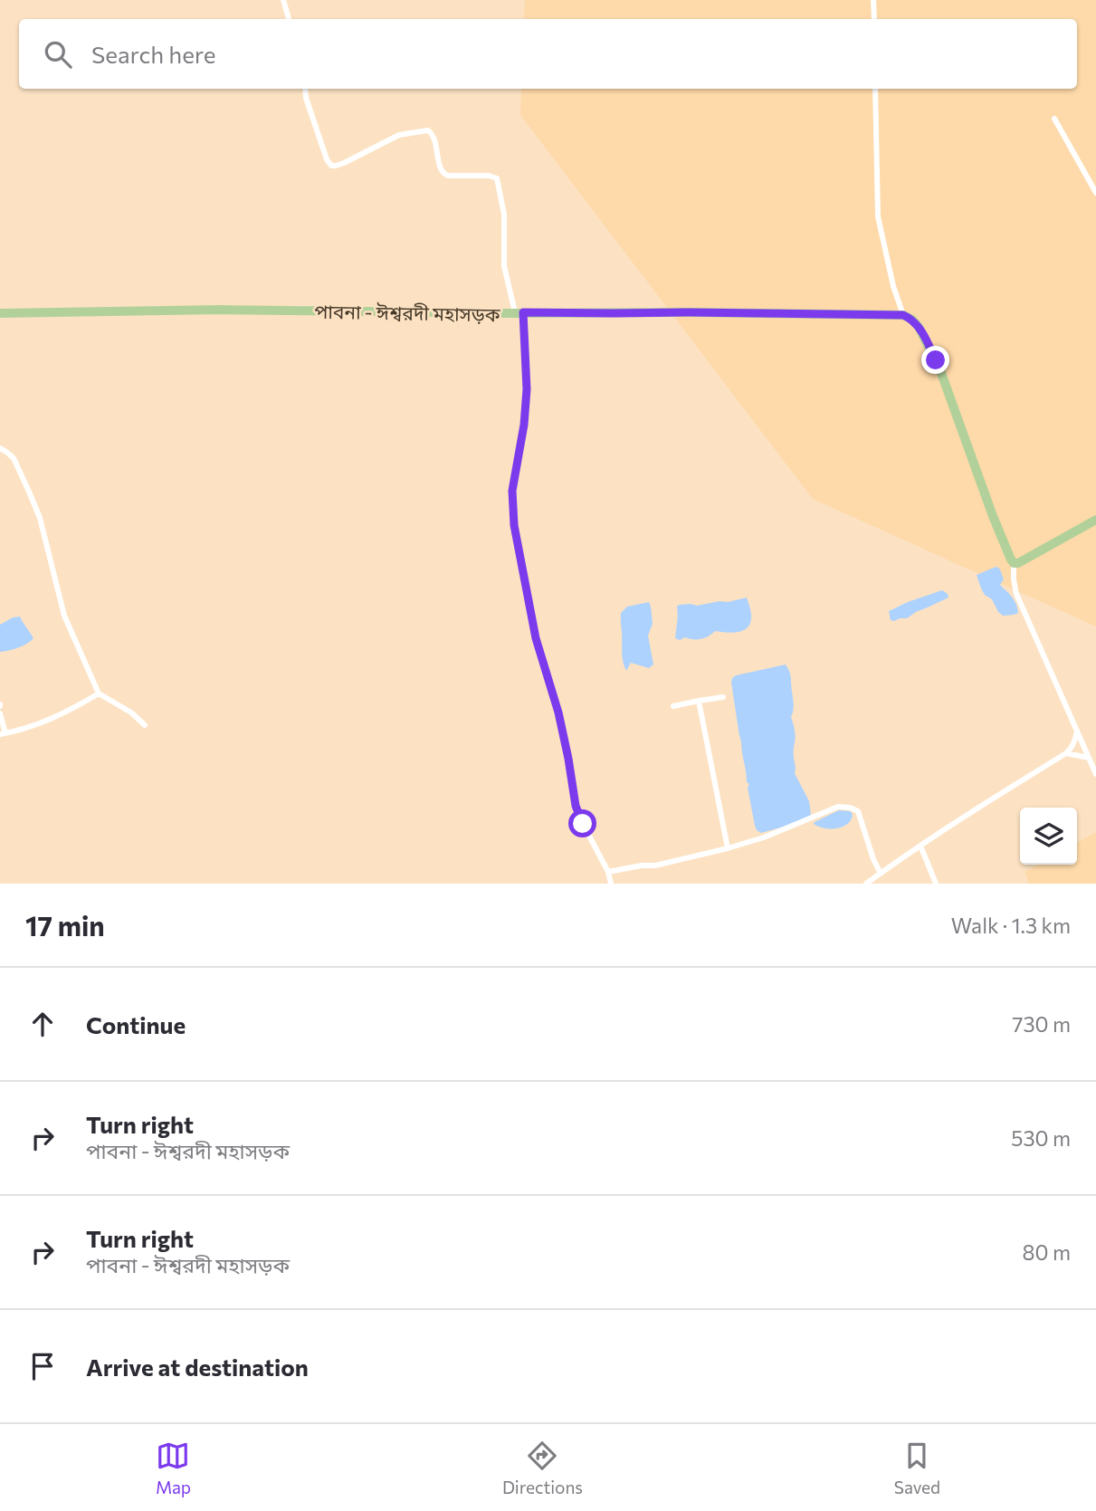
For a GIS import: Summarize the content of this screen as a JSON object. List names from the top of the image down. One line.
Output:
{"streets":{"main road":["পাবনা - ঈশ্বরদী মহাসড়ক"]},"page":{"search":"Search here","heading":["17 min","Walk · 1.3 km"],"list":[["Continue","730 m"],["Turn right","পাবনা - ঈশ্বরদী মহাসড়ক","530 m"],["Turn right","পাবনা - ঈশ্বরদী মহাসড়ক","80 m"],"Arrive at destination"],"nav":["Map","Directions","Saved"]}}
